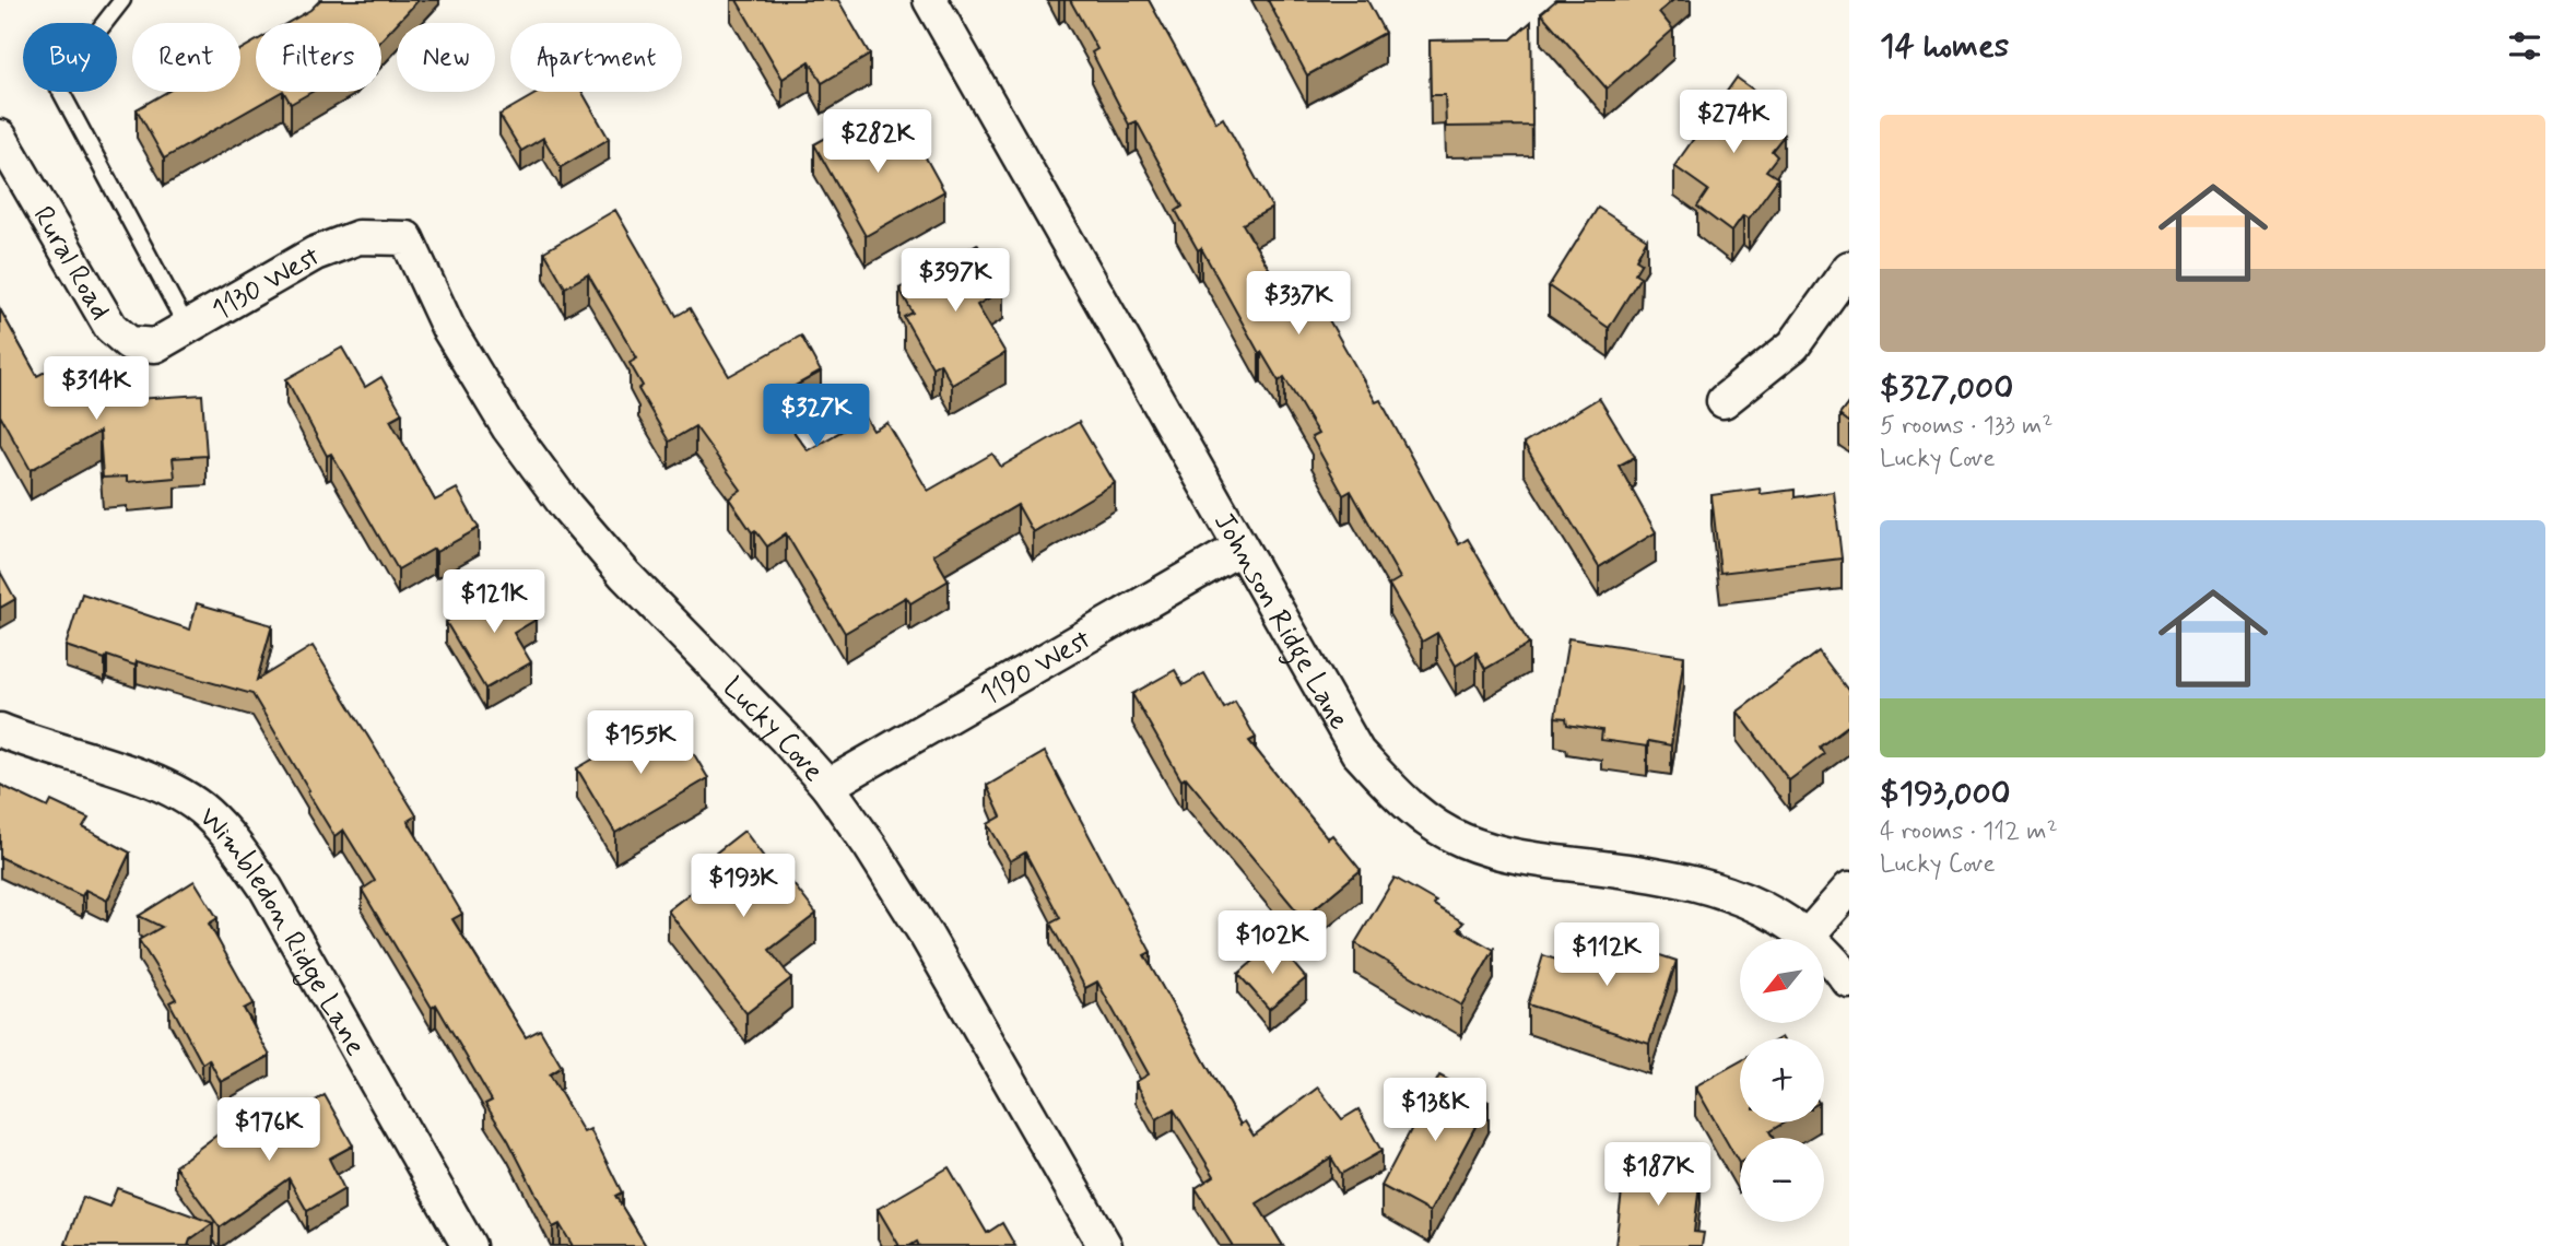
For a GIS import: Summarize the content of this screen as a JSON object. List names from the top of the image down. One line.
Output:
{"streets":{"street":["Rural Road","1130 West","Johnson Ridge Lane","1190 West","Lucky Cove","Wimbledon Ridge Lane"]},"crossings":[["Rural Road","1130 West"],["1130 West","Lucky Cove"],["Johnson Ridge Lane","1190 West"],["1190 West","Lucky Cove"]],"north":"bottom left","page":{"heading":"14 homes","chip":["Buy","Rent","Filters","New","Apartment"],"price":["$274K","$282K","$397K","$337K","$314K","$327K","$121K","$155K","$193K","$102K","$112K","$138K","$176K","$187K"],"list":[{"name":"$327,000","note":"5 rooms · 133 m² · Lucky Cove"},{"name":"$193,000","note":"4 rooms · 112 m² · Lucky Cove"}],"map_buttons":["+","−"]}}
